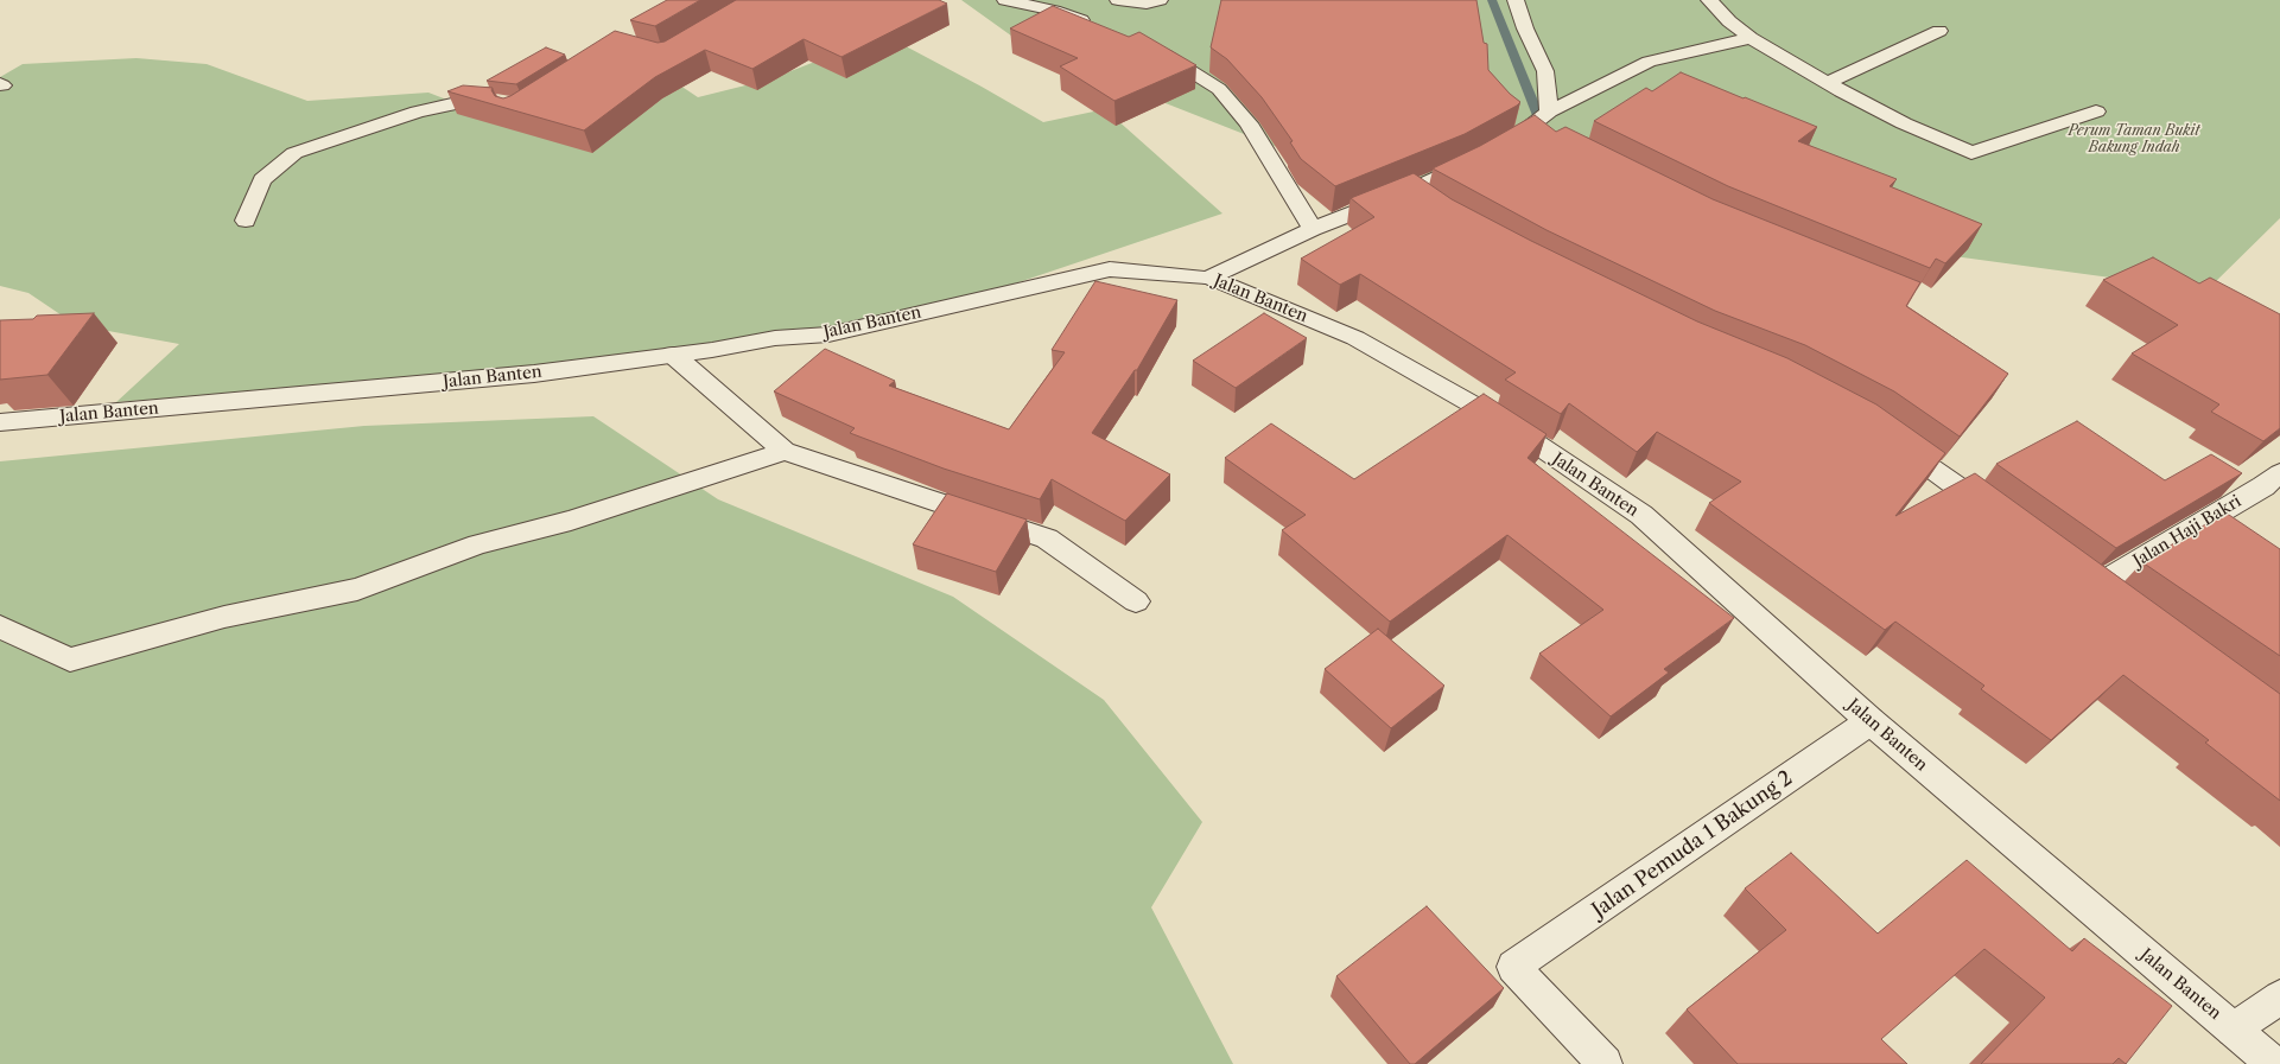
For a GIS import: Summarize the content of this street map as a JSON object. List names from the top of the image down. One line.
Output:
{"streets":{"street":["Jalan Banten","Jalan Haji Bakri","Jalan Pemuda 1 Bakung 2"]},"crossings":[["Jalan Banten","Jalan Pemuda 1 Bakung 2"]],"parks":["Perum Taman Bukit Bakung Indah"]}
